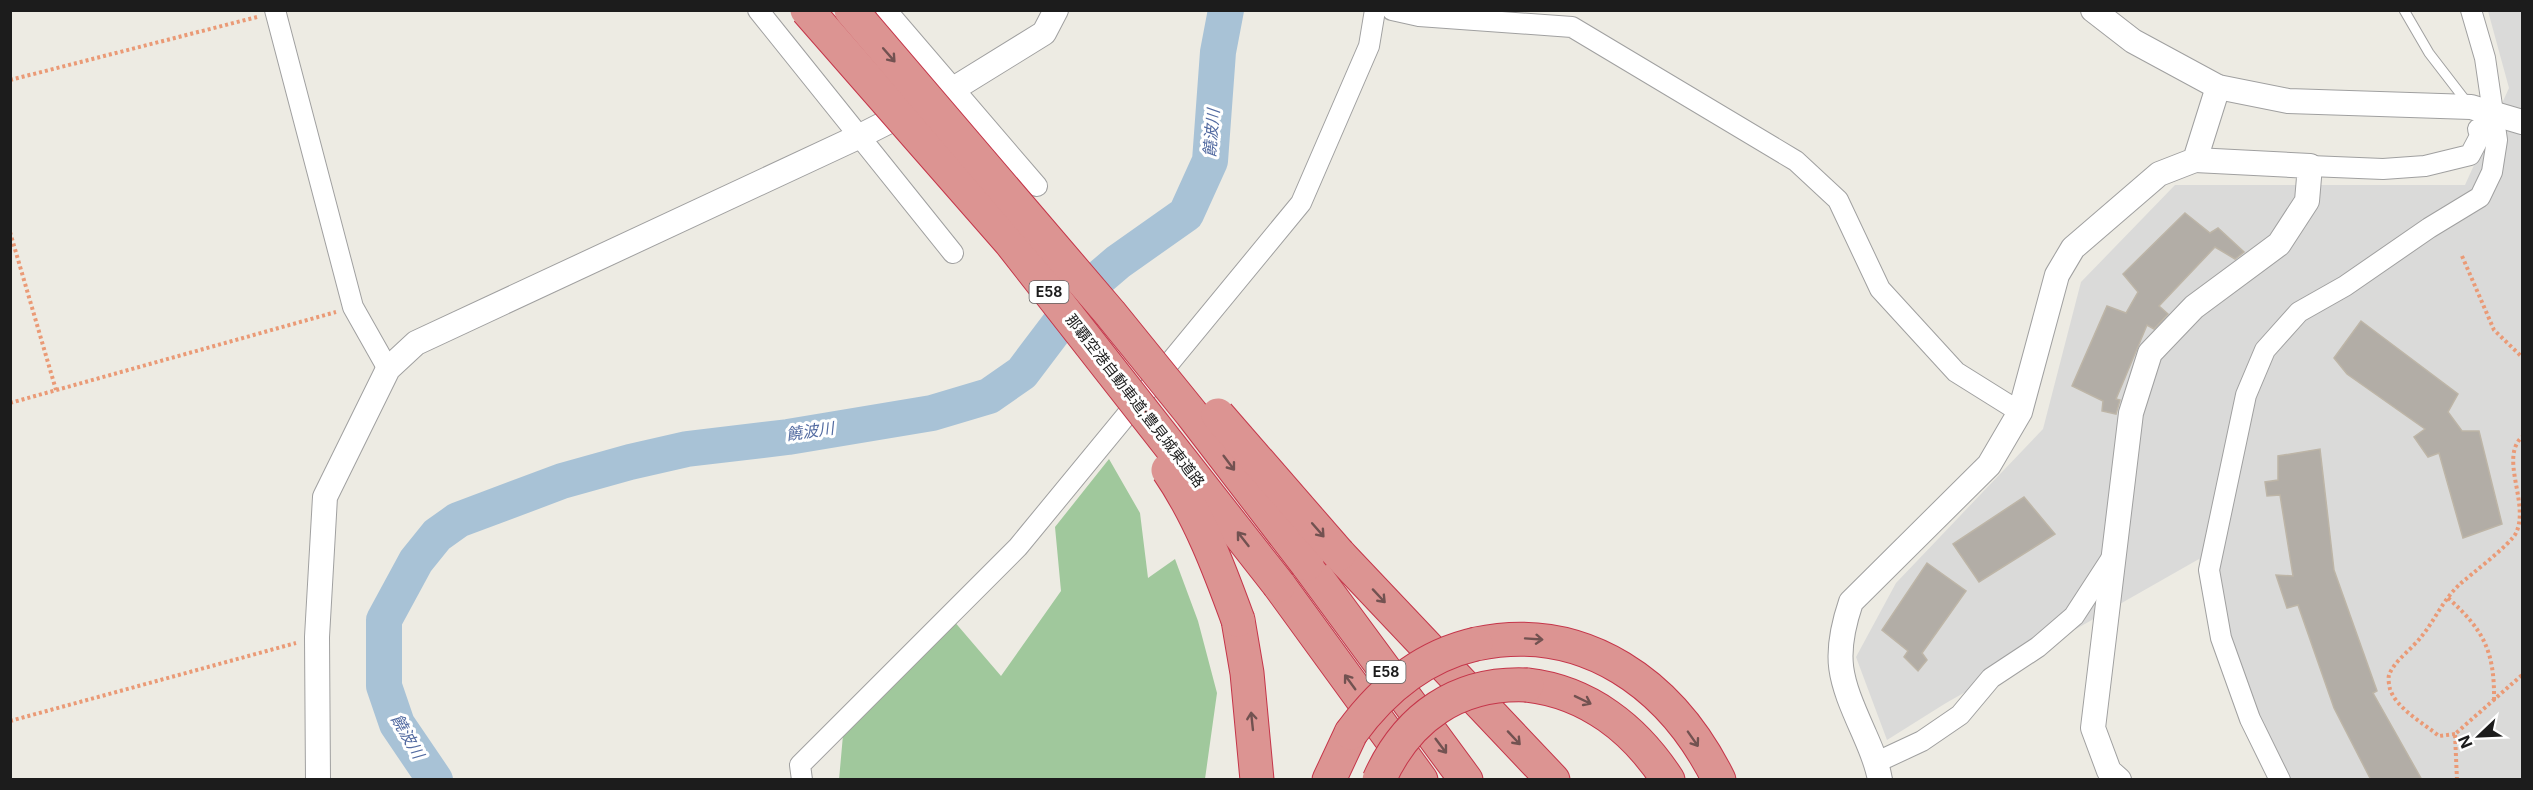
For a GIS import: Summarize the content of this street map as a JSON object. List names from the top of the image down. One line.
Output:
{"streets":{"highway":["E58","那覇空港自動車道;豊見城東道路"]},"water":["饒波川"],"north":"bottom left"}
